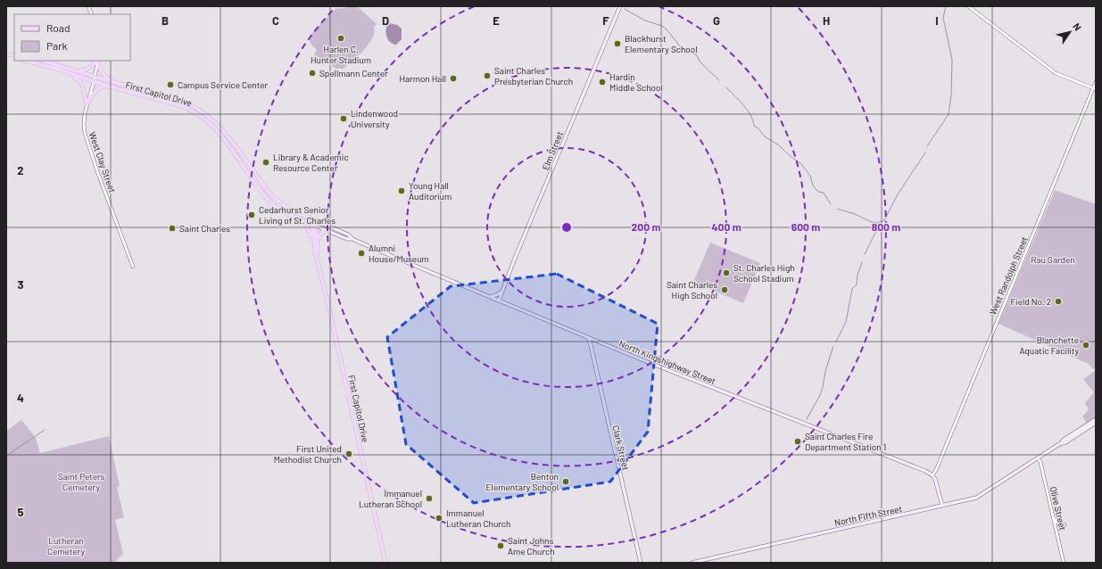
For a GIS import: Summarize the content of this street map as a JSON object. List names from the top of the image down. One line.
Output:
{"streets":{"main road":["First Capitol Drive","Elm Street","West Clay Street","North Kingshighway Street","Clark Street","North Fifth Street"],"street":["West Randolph Street","Olive Street"]},"crossings":[["First Capitol Drive","West Clay Street"],["Elm Street","North Kingshighway Street"],["West Randolph Street","North Kingshighway Street"],["North Kingshighway Street","Clark Street"],["Olive Street","North Fifth Street"]],"parks":["Rau Garden","Saint Peters Cemetery","Lutheran Cemetery"],"places":["Harlen C. Hunter Stadium","Blackhurst Elementary School","Spellmann Center","Saint Charles Presbyterian Church","Harmon Hall","Hardin Middle School","Campus Service Center","Lindenwood University","Library & Academic Resource Center","Young Hall Auditorium","Cedarhurst Senior Living of St. Charles","Saint Charles","Alumni House/Museum","St. Charles High School Stadium","Saint Charles High School","Field No. 2","Blanchette Aquatic Facility","Saint Charles Fire Department Station 1","First United Methodist Church","Benton Elementary School","Immanuel Lutheran School","Immanuel Lutheran Church","Saint Johns Ame Church"],"legend":["Road","Park"],"north":"top right","grid":{"columns":["B","C","D","E","F","G","H","I"],"rows":["2","3","4","5"]},"rings":["200 m","400 m","600 m","800 m"]}
